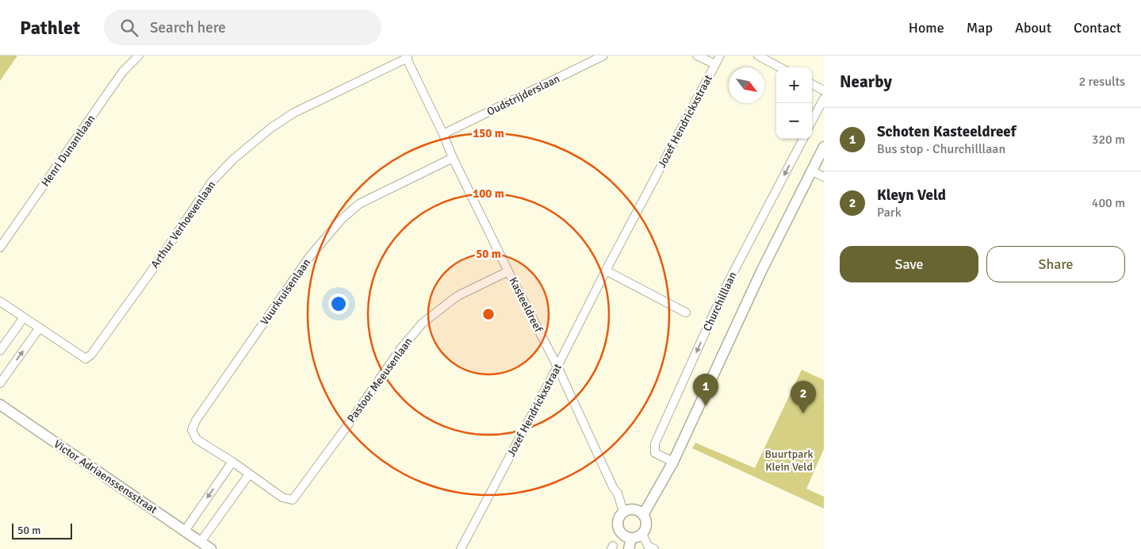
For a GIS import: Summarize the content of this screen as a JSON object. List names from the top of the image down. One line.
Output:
{"streets":{"street":["Oudstrijderslaan","Jozef Hendrickxstraat","Henri Dunantlaan","Arthur Verhoevenlaan","Vuurkruisenlaan","Churchilllaan","Kasteeldreef","Pastoor Meeusenlaan","Victor Adriaenssensstraat"]},"crossings":[["Oudstrijderslaan","Kasteeldreef"],["Jozef Hendrickxstraat","Kasteeldreef"],["Arthur Verhoevenlaan","Kasteeldreef"],["Vuurkruisenlaan","Kasteeldreef"],["Vuurkruisenlaan","Pastoor Meeusenlaan"],["Kasteeldreef","Pastoor Meeusenlaan"]],"parks":["Buurtpark Klein Veld"],"scale_bar":"50 m","north":"bottom right","page":{"header":"Pathlet","search":"Search here","nav":["Home","Map","About","Contact"],"heading":["Nearby","2 results"],"map_buttons":["+","−"],"list":[{"mark":"1","name":"Schoten Kasteeldreef","note":"Bus stop · Churchilllaan","value":"320 m"},{"mark":"2","name":"Kleyn Veld","note":"Park","value":"400 m"}],"buttons":["Save","Share"],"pins":["1","2"],"scale":"50 m"},"rings":["150 m","100 m","50 m"]}
